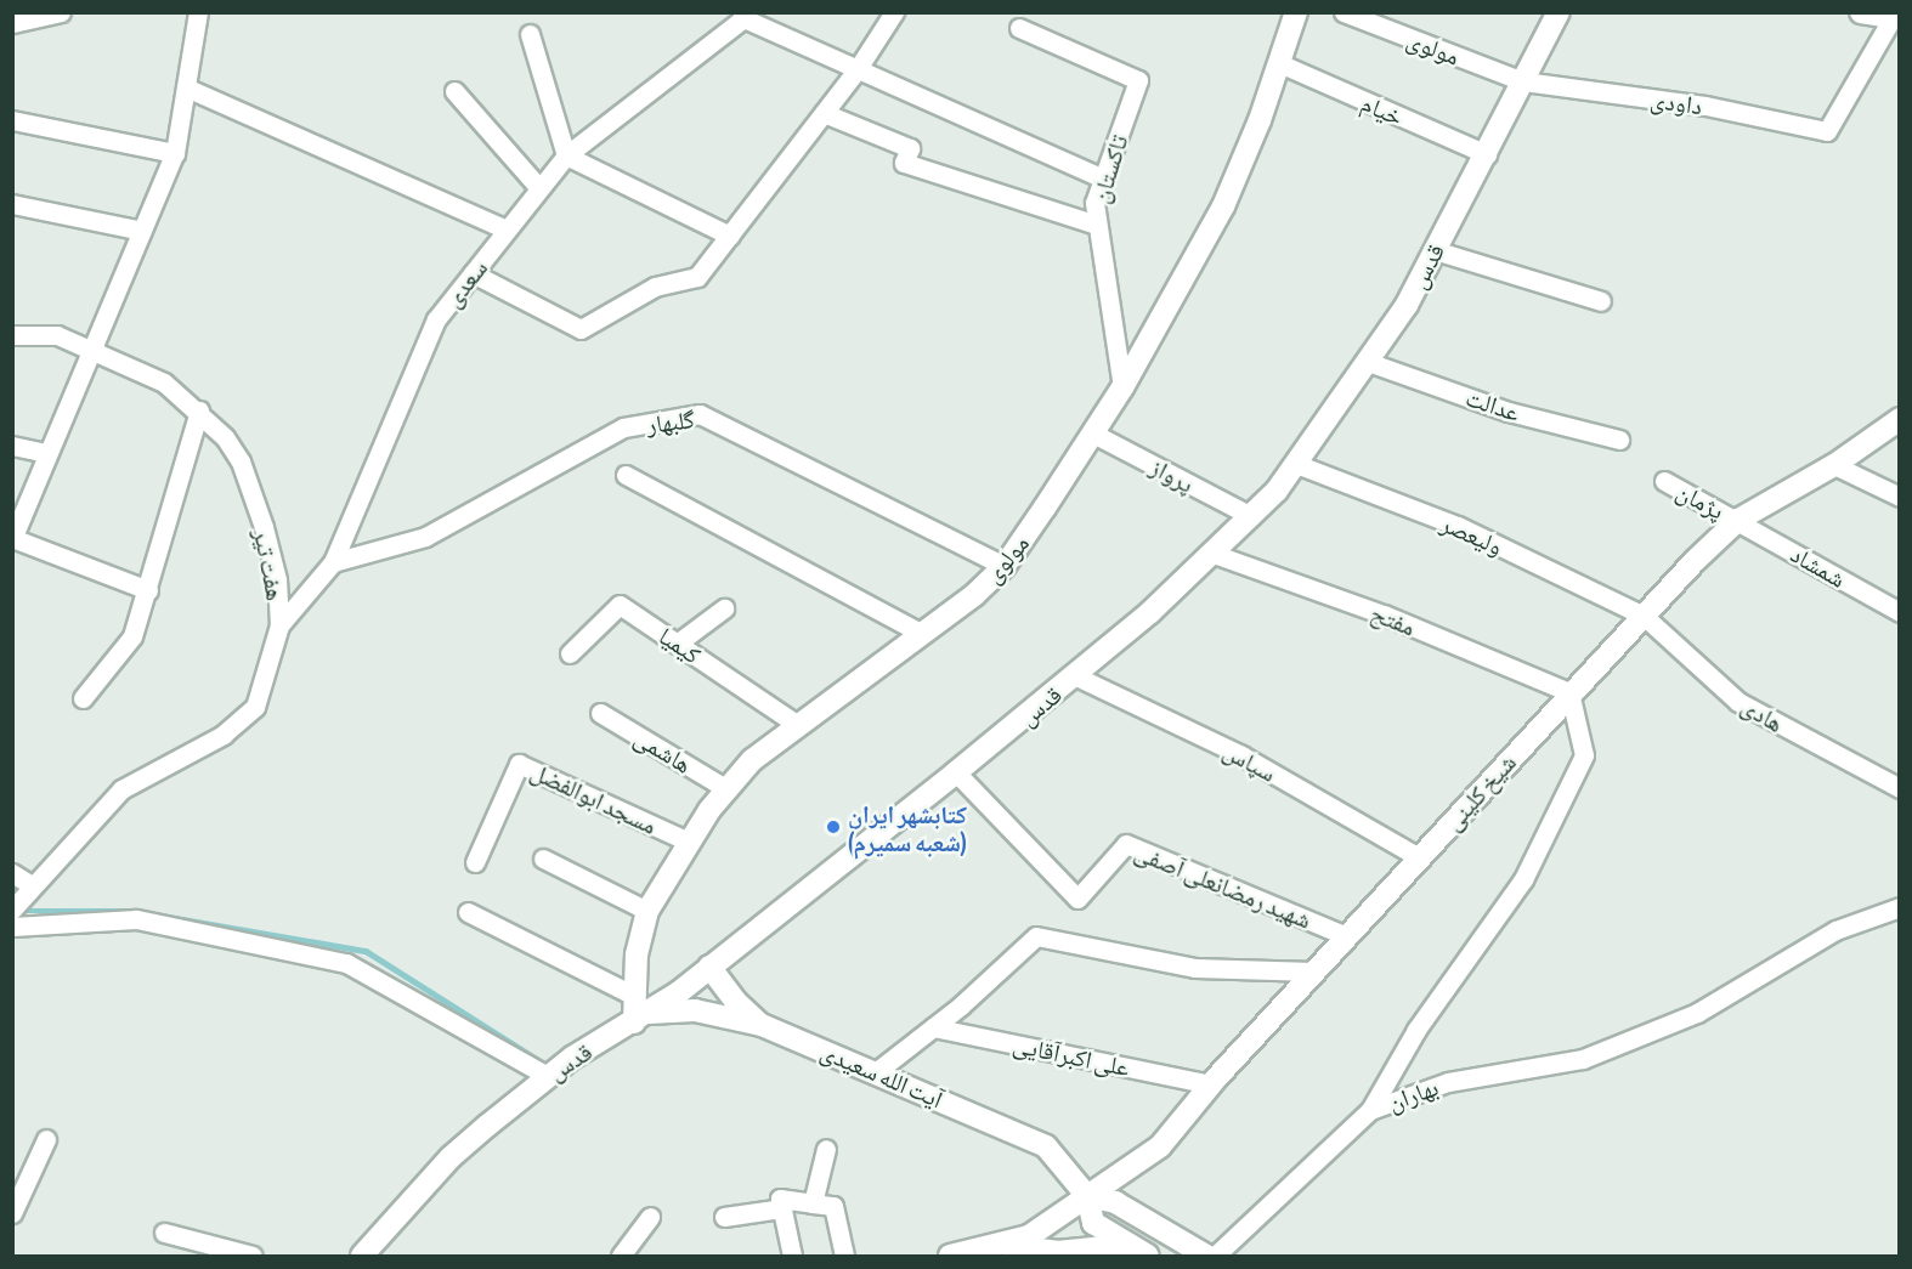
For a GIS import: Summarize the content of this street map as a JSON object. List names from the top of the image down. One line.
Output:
{"streets":{"street":["مولوی","داودی","خیام","تاکستان","قدس","سعدی","عدالت","گلبهار","پرواز","پژمان","ولیعصر","هفت تیر","شمشاد","مفتح","کیمیا","هادی","هاشمی","سپاس","شیخ کلینی","مسجد ابوالفضل","شهید رمضانعلی آصفی","علی اکبرآقایی","آیت الله سعیدی","بهاران"]},"crossings":[["مولوی","داودی"],["مولوی","خیام"],["مولوی","تاکستان"],["مولوی","قدس"],["مولوی","گلبهار"],["مولوی","پرواز"],["مولوی","کیمیا"],["مولوی","هاشمی"],["مولوی","مسجد ابوالفضل"],["مولوی","آیت الله سعیدی"],["داودی","قدس"],["خیام","قدس"],["قدس","عدالت"],["قدس","پرواز"],["قدس","ولیعصر"],["قدس","مفتح"],["قدس","سپاس"],["قدس","شهید رمضانعلی آصفی"],["قدس","آیت الله سعیدی"],["سعدی","گلبهار"],["سعدی","هفت تیر"],["پژمان","شمشاد"],["پژمان","شیخ کلینی"],["ولیعصر","هادی"],["ولیعصر","شیخ کلینی"],["شمشاد","شیخ کلینی"],["مفتح","شیخ کلینی"],["مفتح","بهاران"],["هادی","شیخ کلینی"],["سپاس","شیخ کلینی"],["شیخ کلینی","شهید رمضانعلی آصفی"],["شیخ کلینی","علی اکبرآقایی"],["شیخ کلینی","آیت الله سعیدی"],["شیخ کلینی","بهاران"]],"places":["کتابشهر ایران (شعبه سمیرم)"]}
